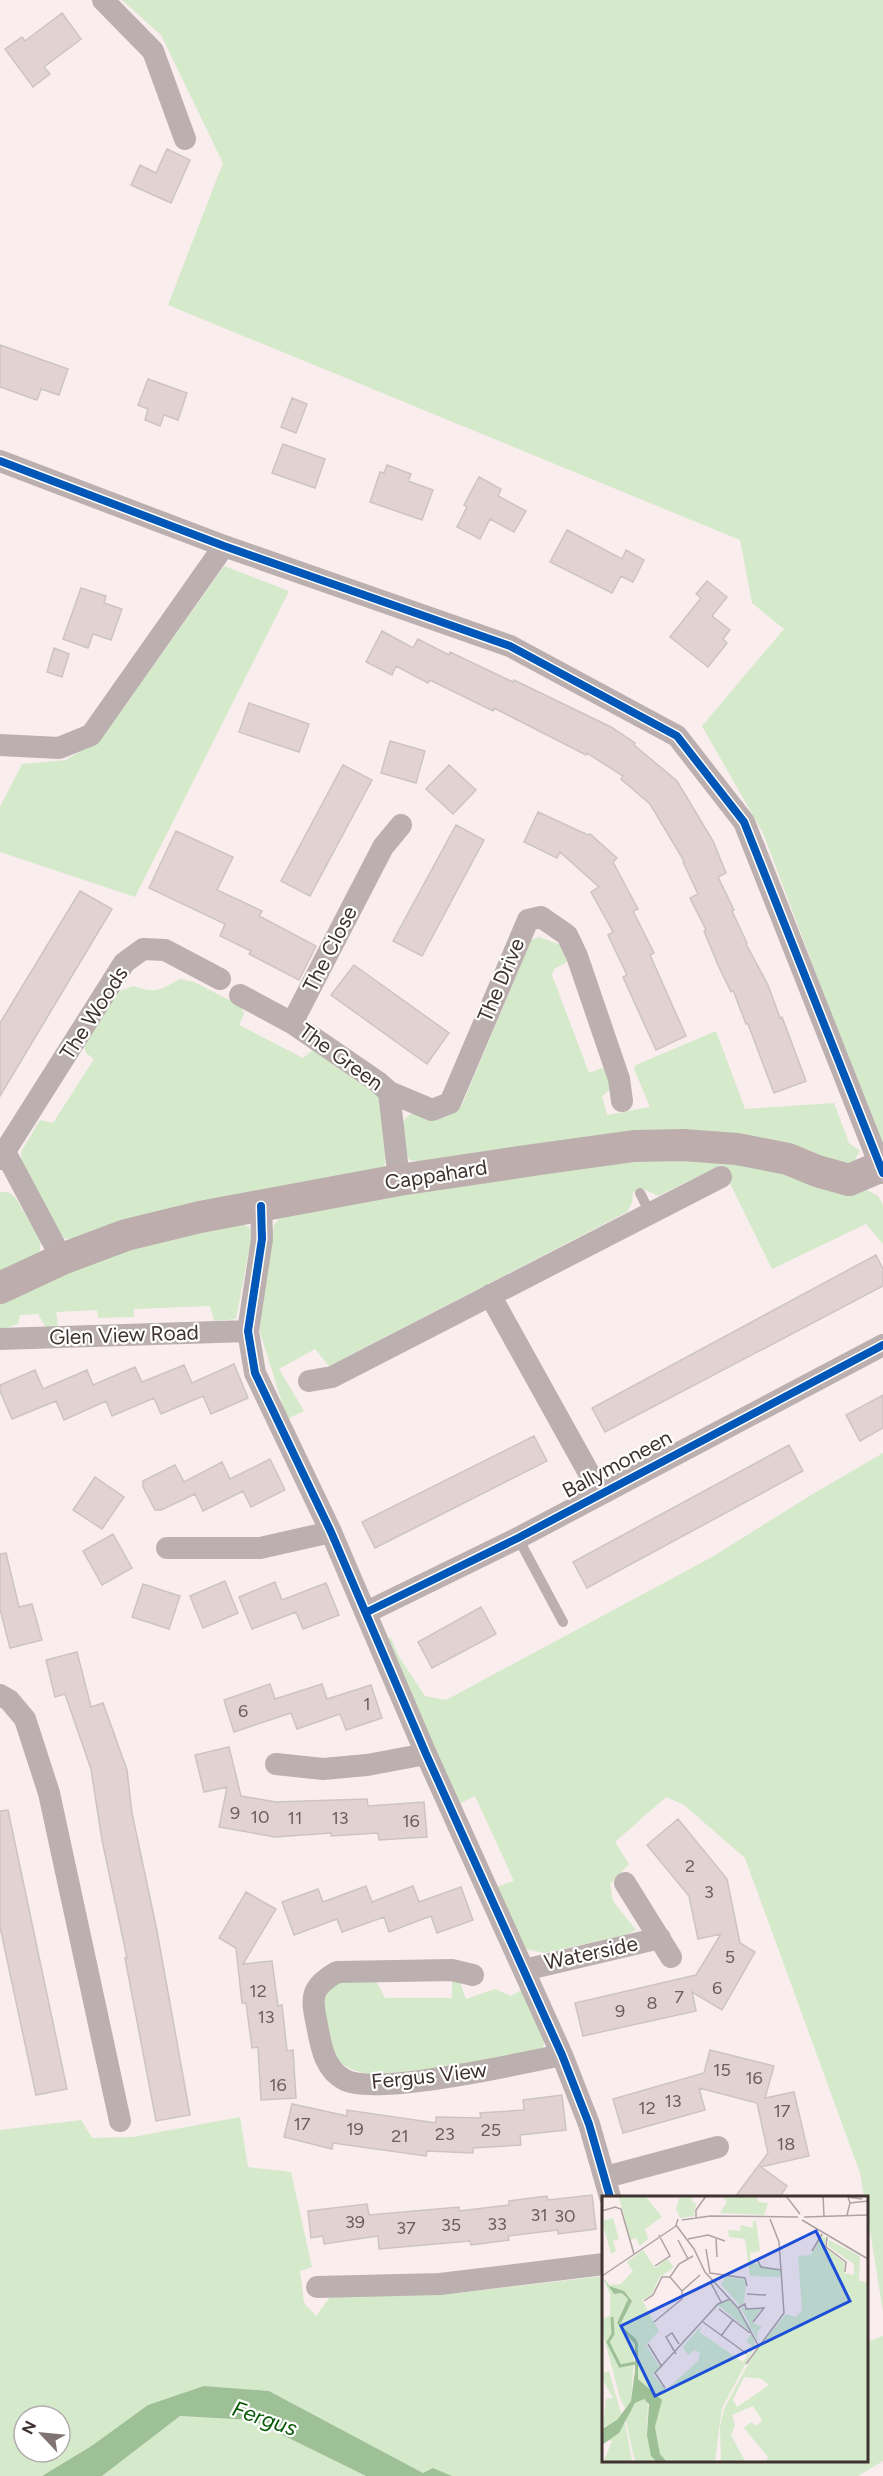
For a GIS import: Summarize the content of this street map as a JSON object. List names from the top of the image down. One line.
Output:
{"streets":{"main road":["Cappahard"],"street":["The Close","The Drive","The Woods","The Green","Glen View Road","Ballymoneen","Waterside","Fergus View"]},"crossings":[["The Close","The Green"],["The Drive","The Green"],["The Woods","Cappahard"]],"water":["Fergus"],"house_numbers":["1","6","9","10","11","13","16","2","3","5","6","12","7","8","9","13","15","16","16","13","12","17","17","19","25","23","21","18","31","30","39","33","35","37"],"north":"top left"}
